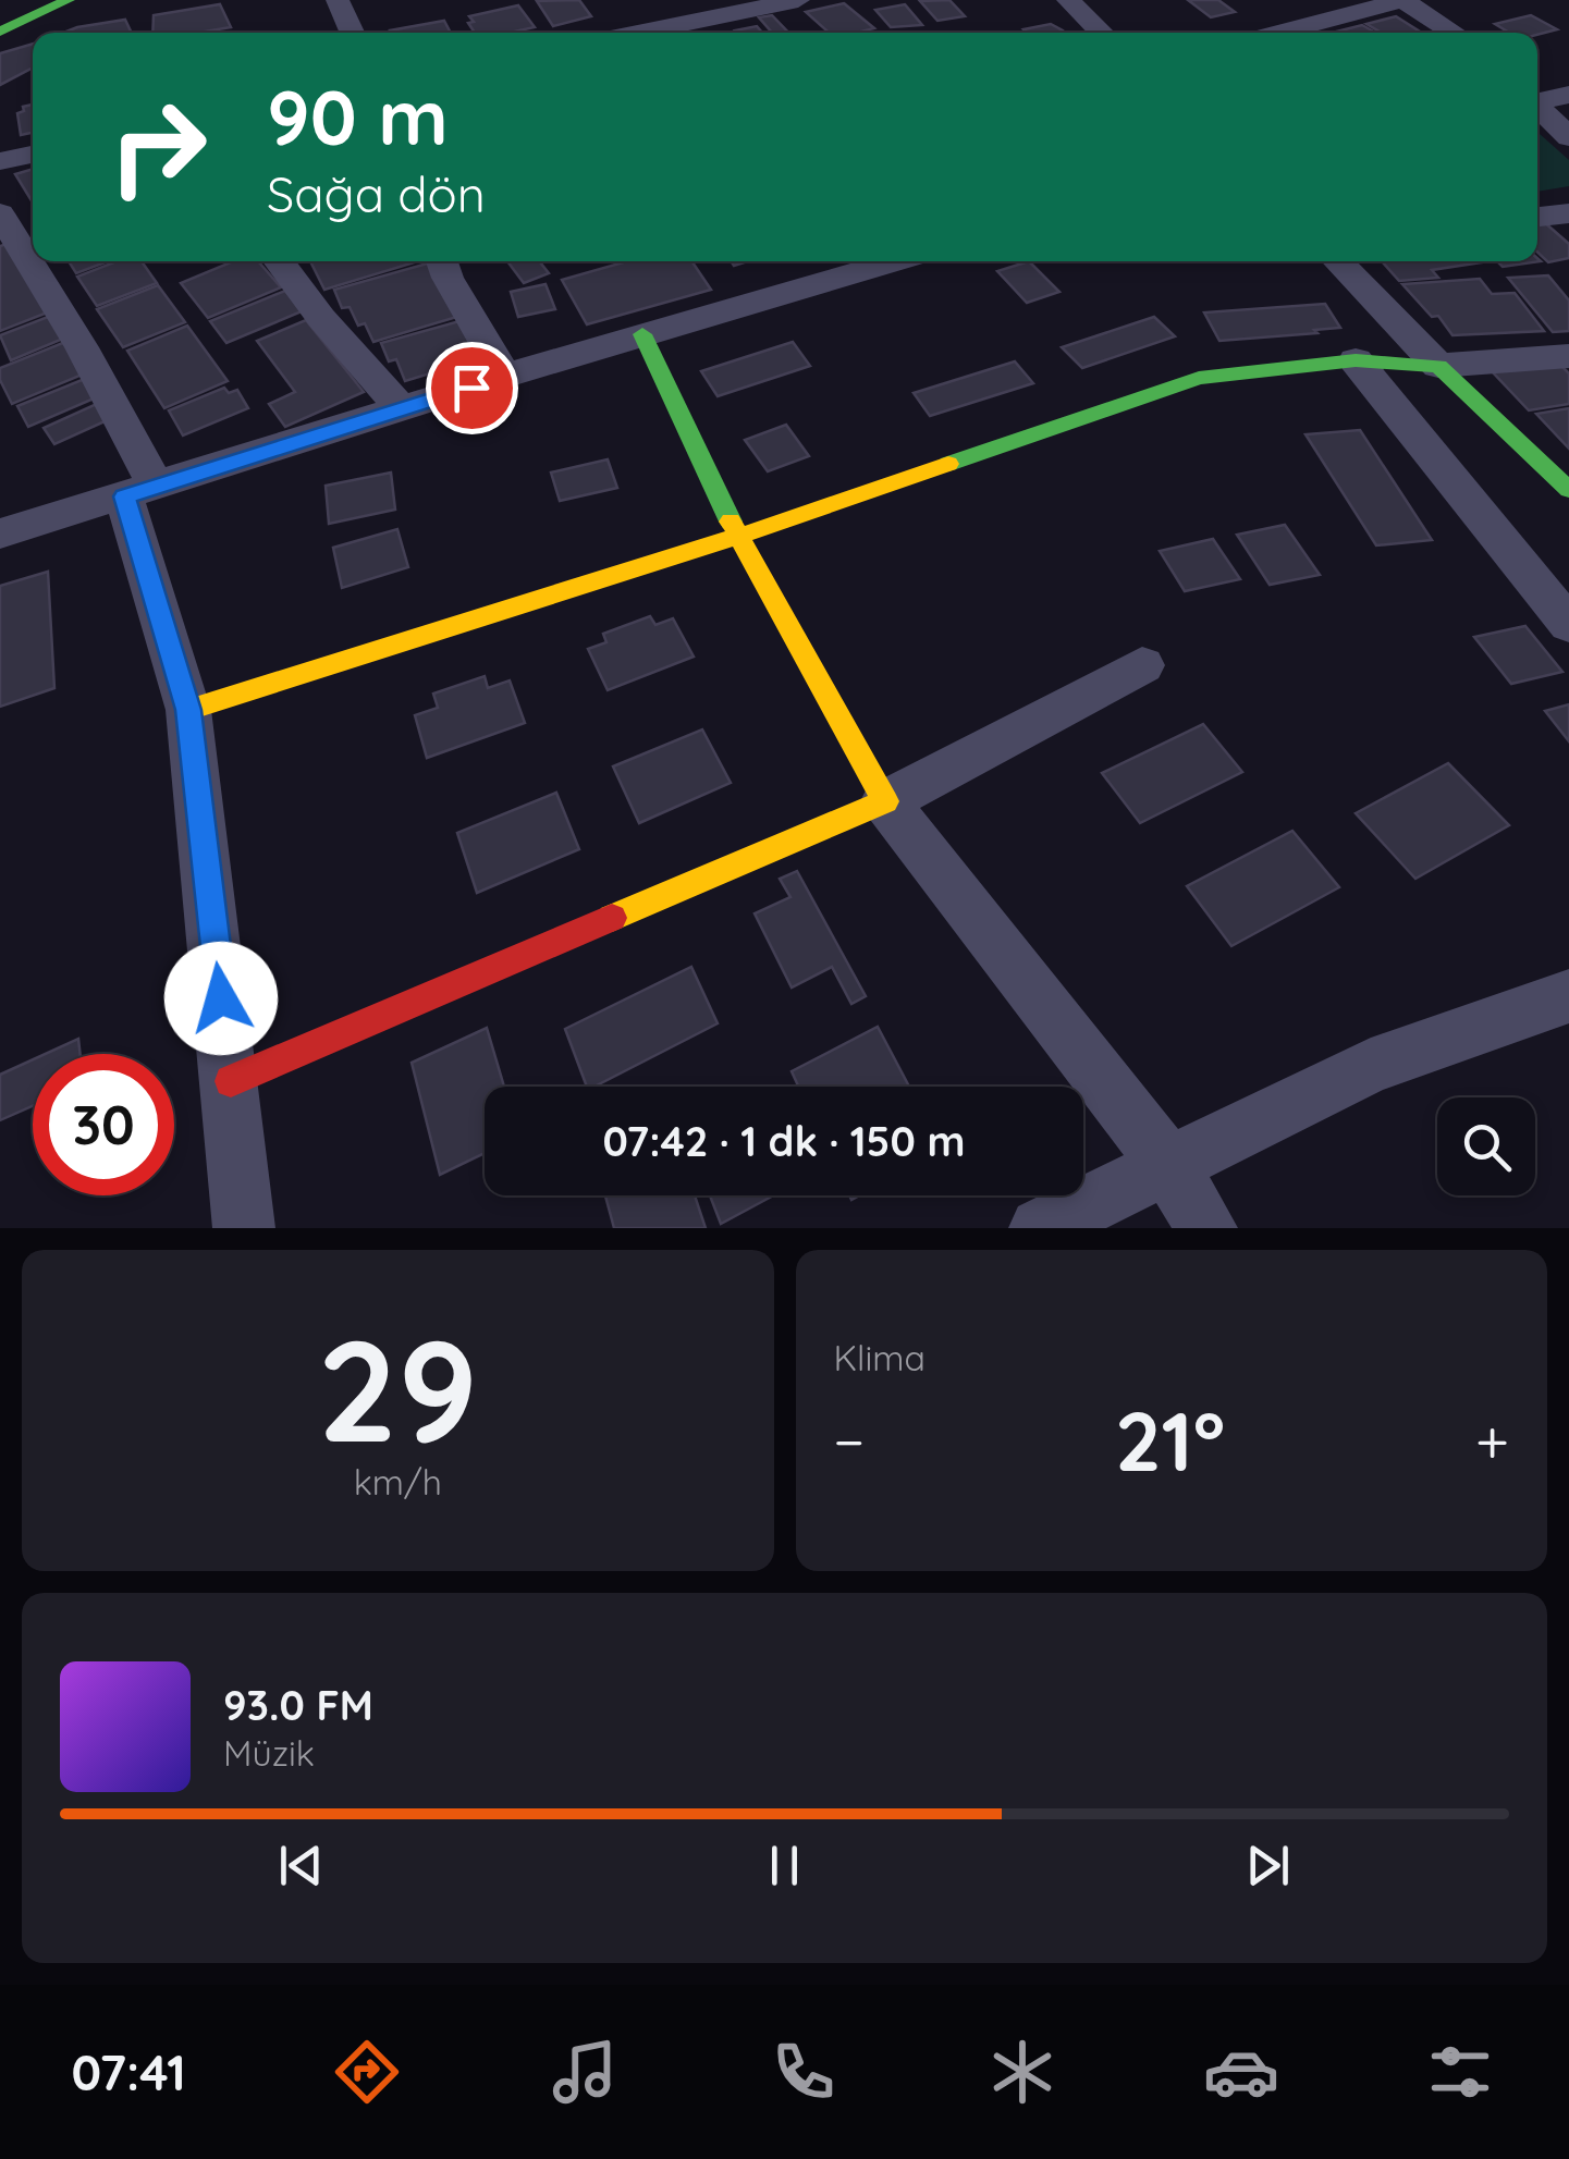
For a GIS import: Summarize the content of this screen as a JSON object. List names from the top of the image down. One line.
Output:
{"page":{"turn":["90 m","Sağa dön"],"limit":"30","trip":"07:42 · 1 dk · 150 m","tile":[["29","km/h"],"Klima"],"heat":["−","21°","+"],"song":["93.0 FM","Müzik"],"tabs":"07:41"}}
